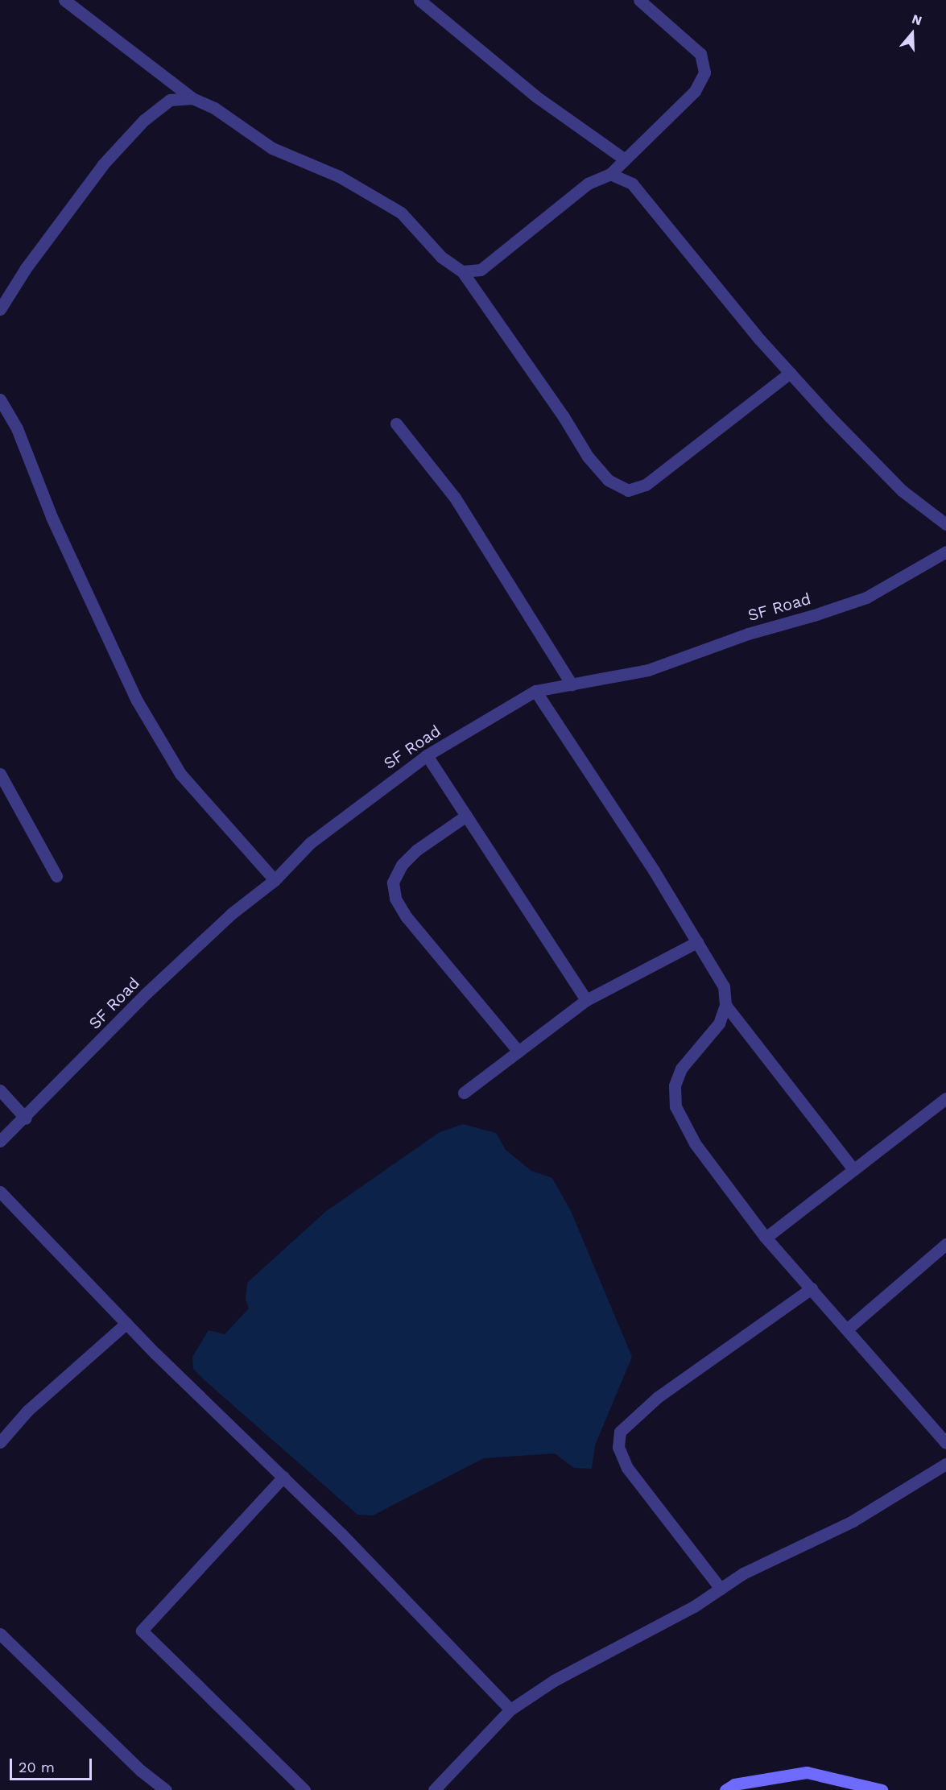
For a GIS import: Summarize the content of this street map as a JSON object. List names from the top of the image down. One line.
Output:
{"streets":{"street":["SF Road"]},"scale_bar":"20 m","north":"top"}
